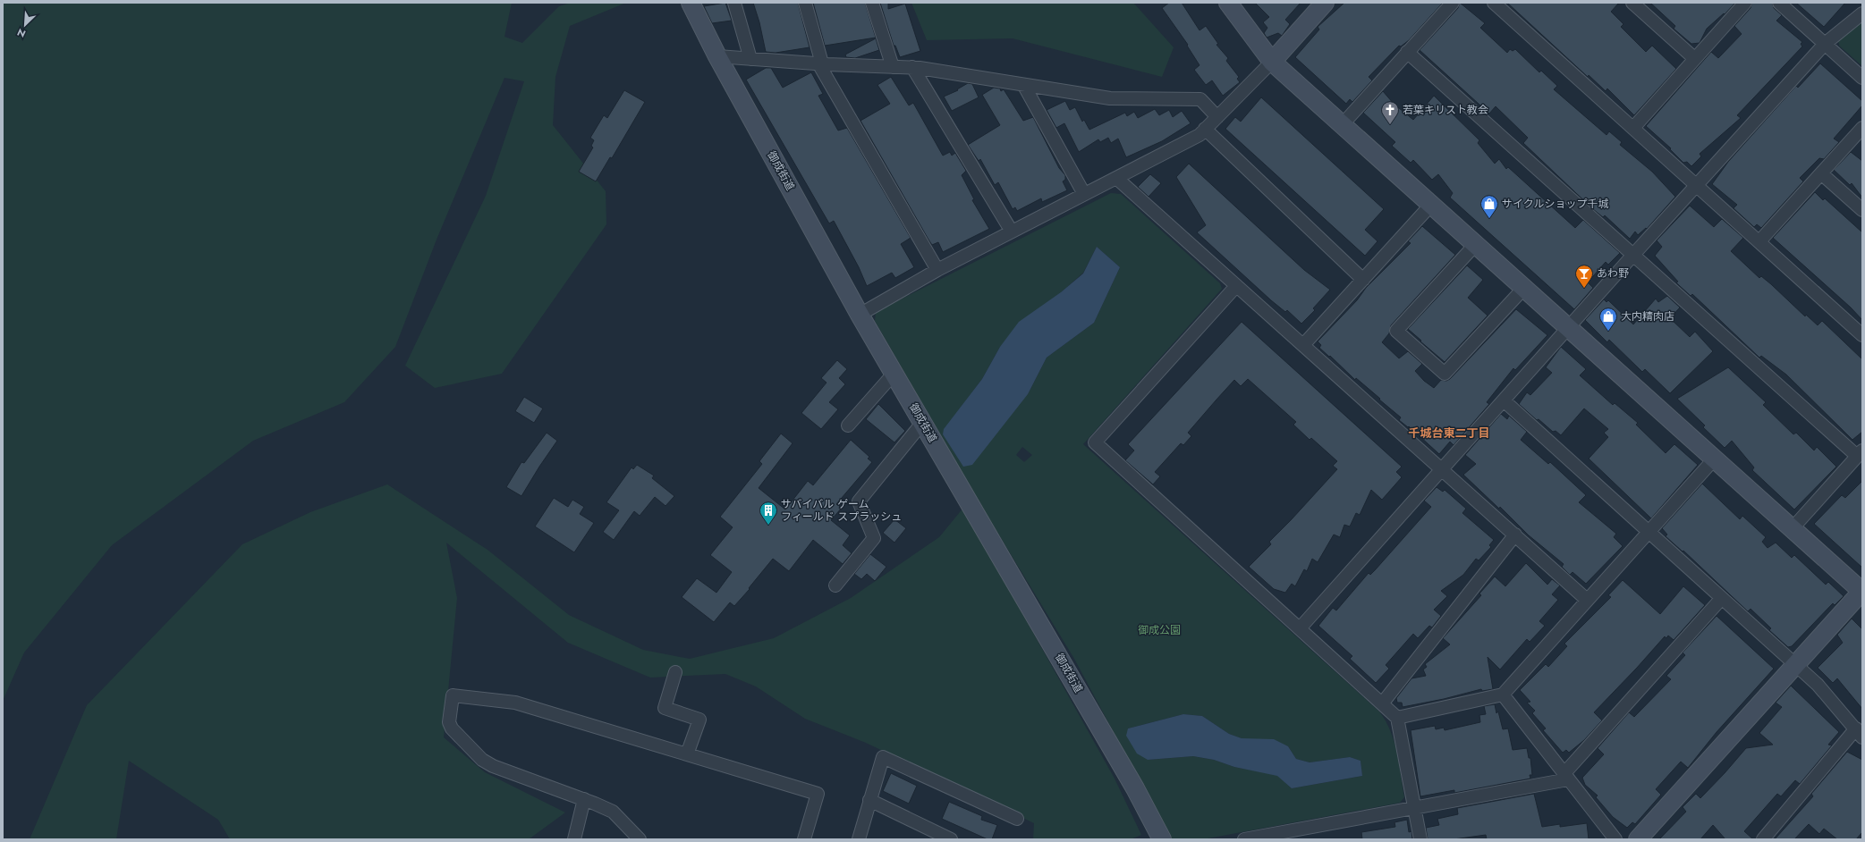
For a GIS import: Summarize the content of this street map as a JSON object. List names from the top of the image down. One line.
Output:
{"streets":{"street":["御成街道"]},"districts":["千城台東二丁目"],"parks":["御成公園"],"places":{"church":["若葉キリスト教会"],"shop":["サイクルショップ千城","大内精肉店"],"bar":["あわ野"],"building":["サバイバル ゲーム フィールド スプラッシュ"]},"north":"bottom left"}
